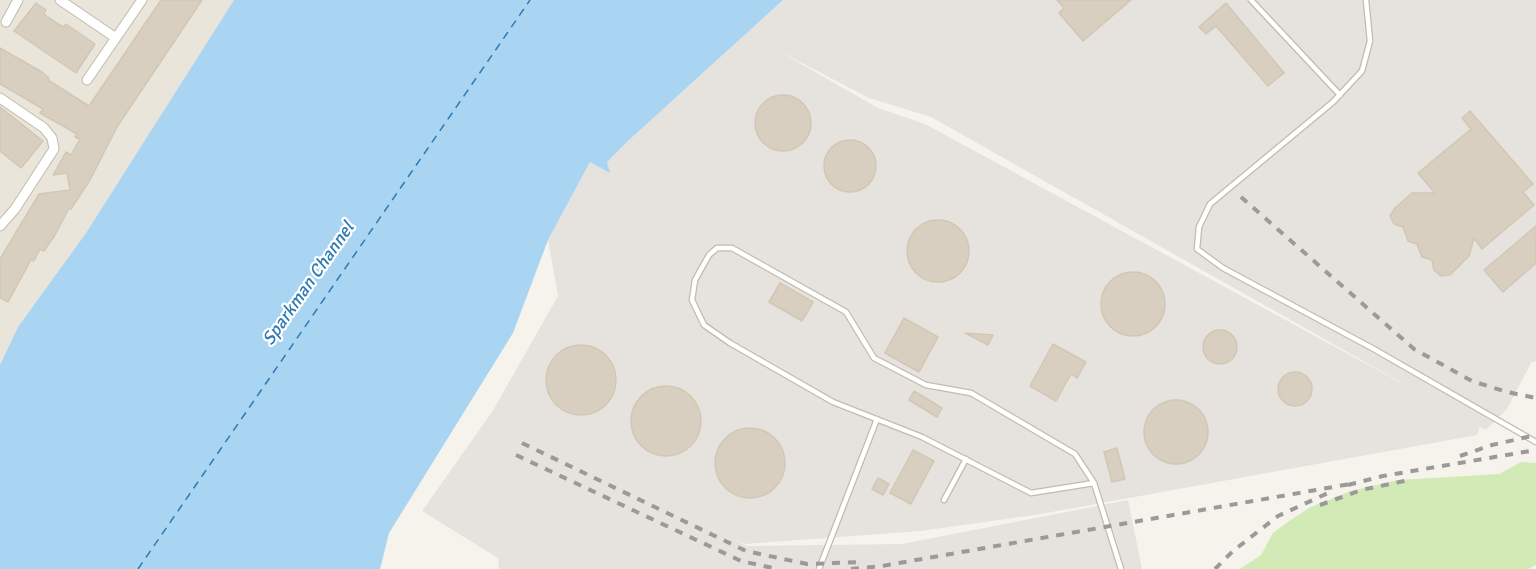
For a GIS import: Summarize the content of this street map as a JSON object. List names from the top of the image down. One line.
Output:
{"water":["Sparkman Channel"]}
